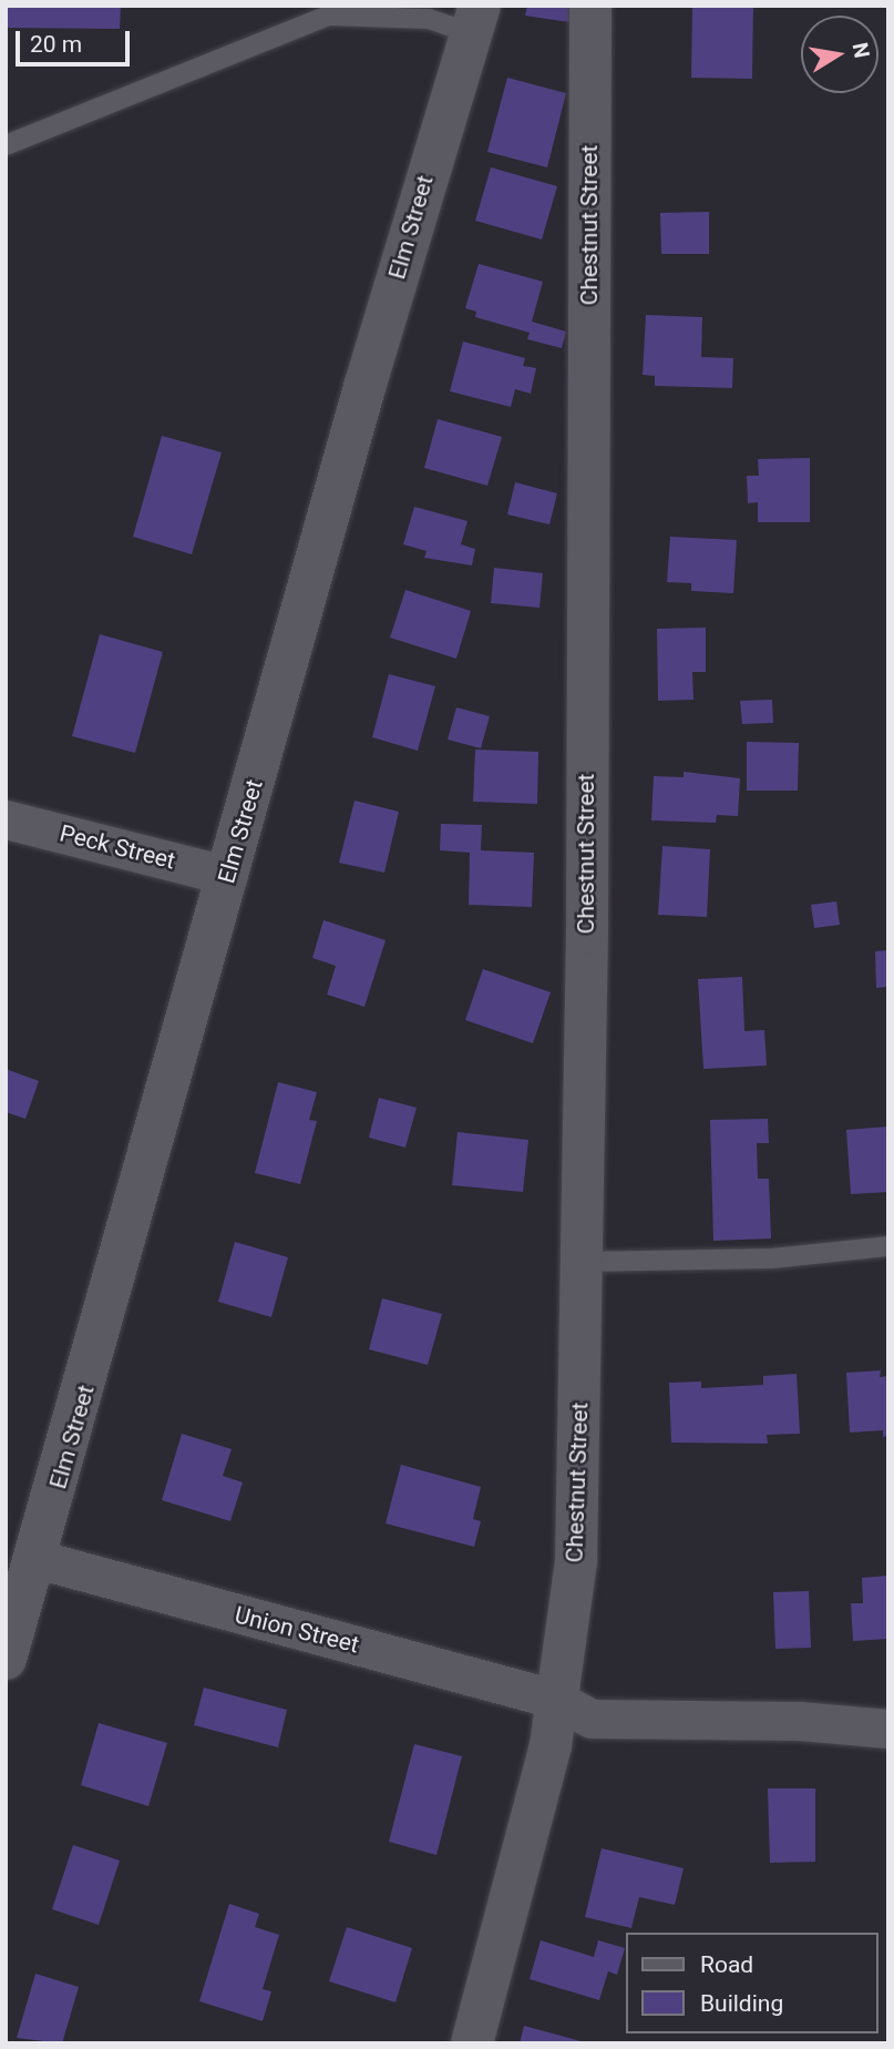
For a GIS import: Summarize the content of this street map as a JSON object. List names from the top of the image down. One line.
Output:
{"streets":{"street":["Chestnut Street","Elm Street","Peck Street","Union Street"]},"crossings":[["Chestnut Street","Union Street"],["Elm Street","Peck Street"],["Elm Street","Union Street"]],"legend":["Road","Building"],"scale_bar":"20 m","north":"right"}
